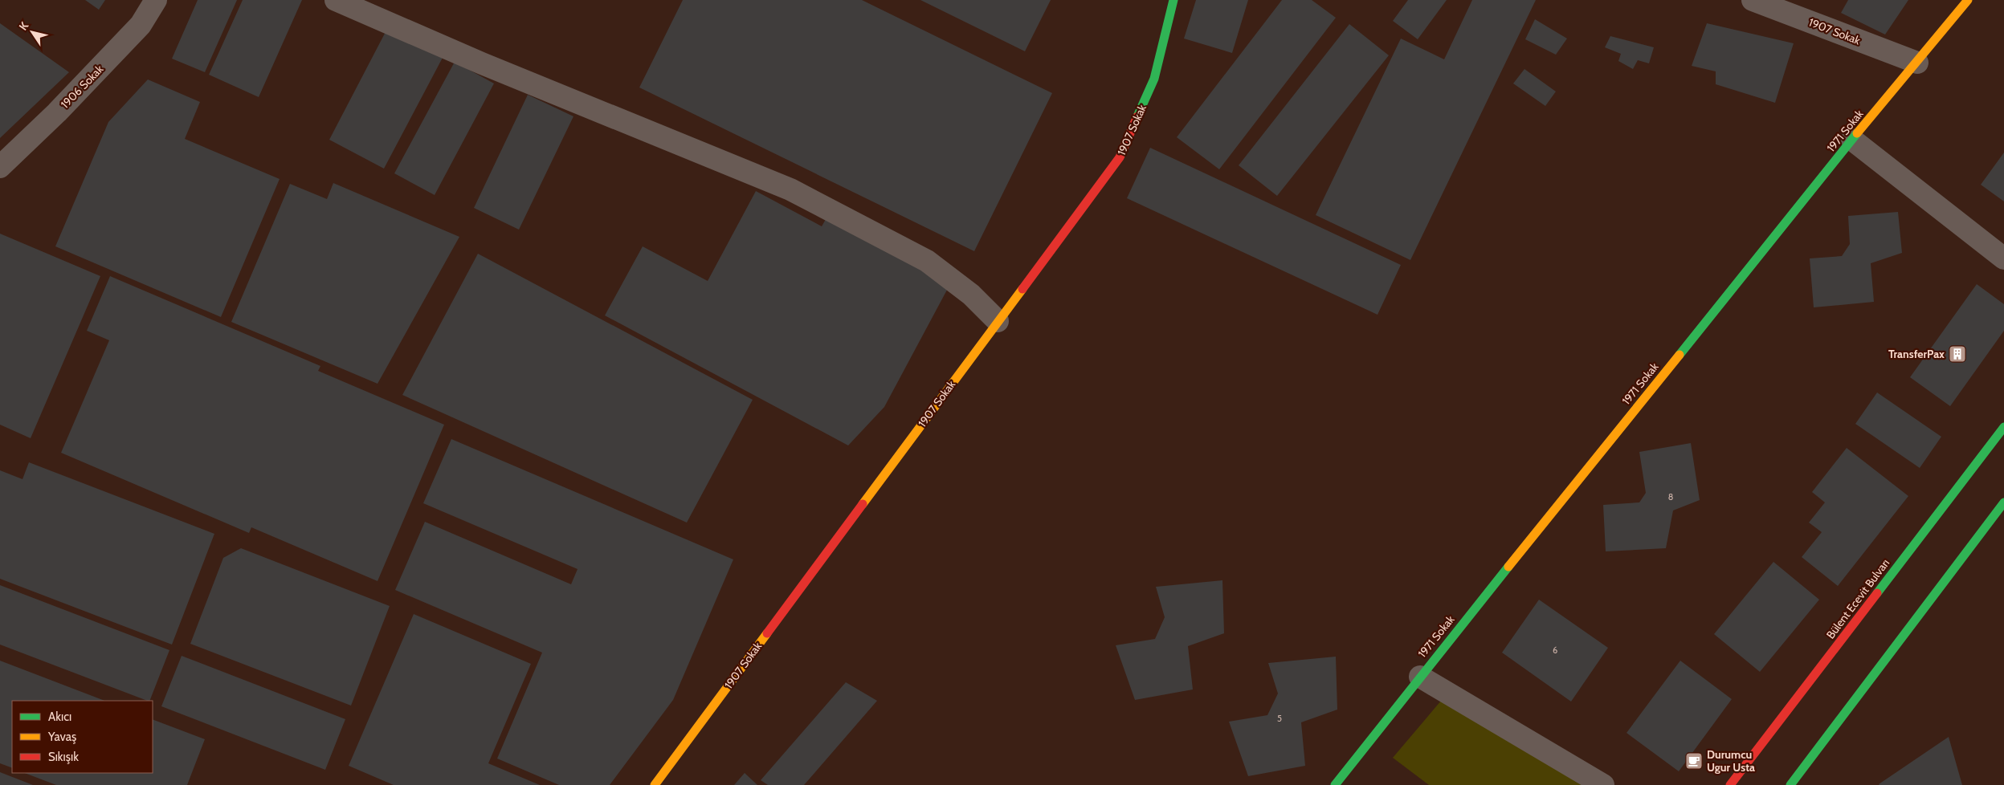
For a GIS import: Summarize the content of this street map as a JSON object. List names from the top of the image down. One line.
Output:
{"streets":{"street":["1907 Sokak","1906 Sokak","1971 Sokak","Bülent Ecevit Bulvarı"]},"crossings":[["1907 Sokak","1971 Sokak"]],"places":{"building":["TransferPax"],"cafe":["Durumcu Ugur Usta"]},"house_numbers":["8","6","5"],"legend":["Akıcı","Yavaş","Sıkışık"],"north":"top left"}
